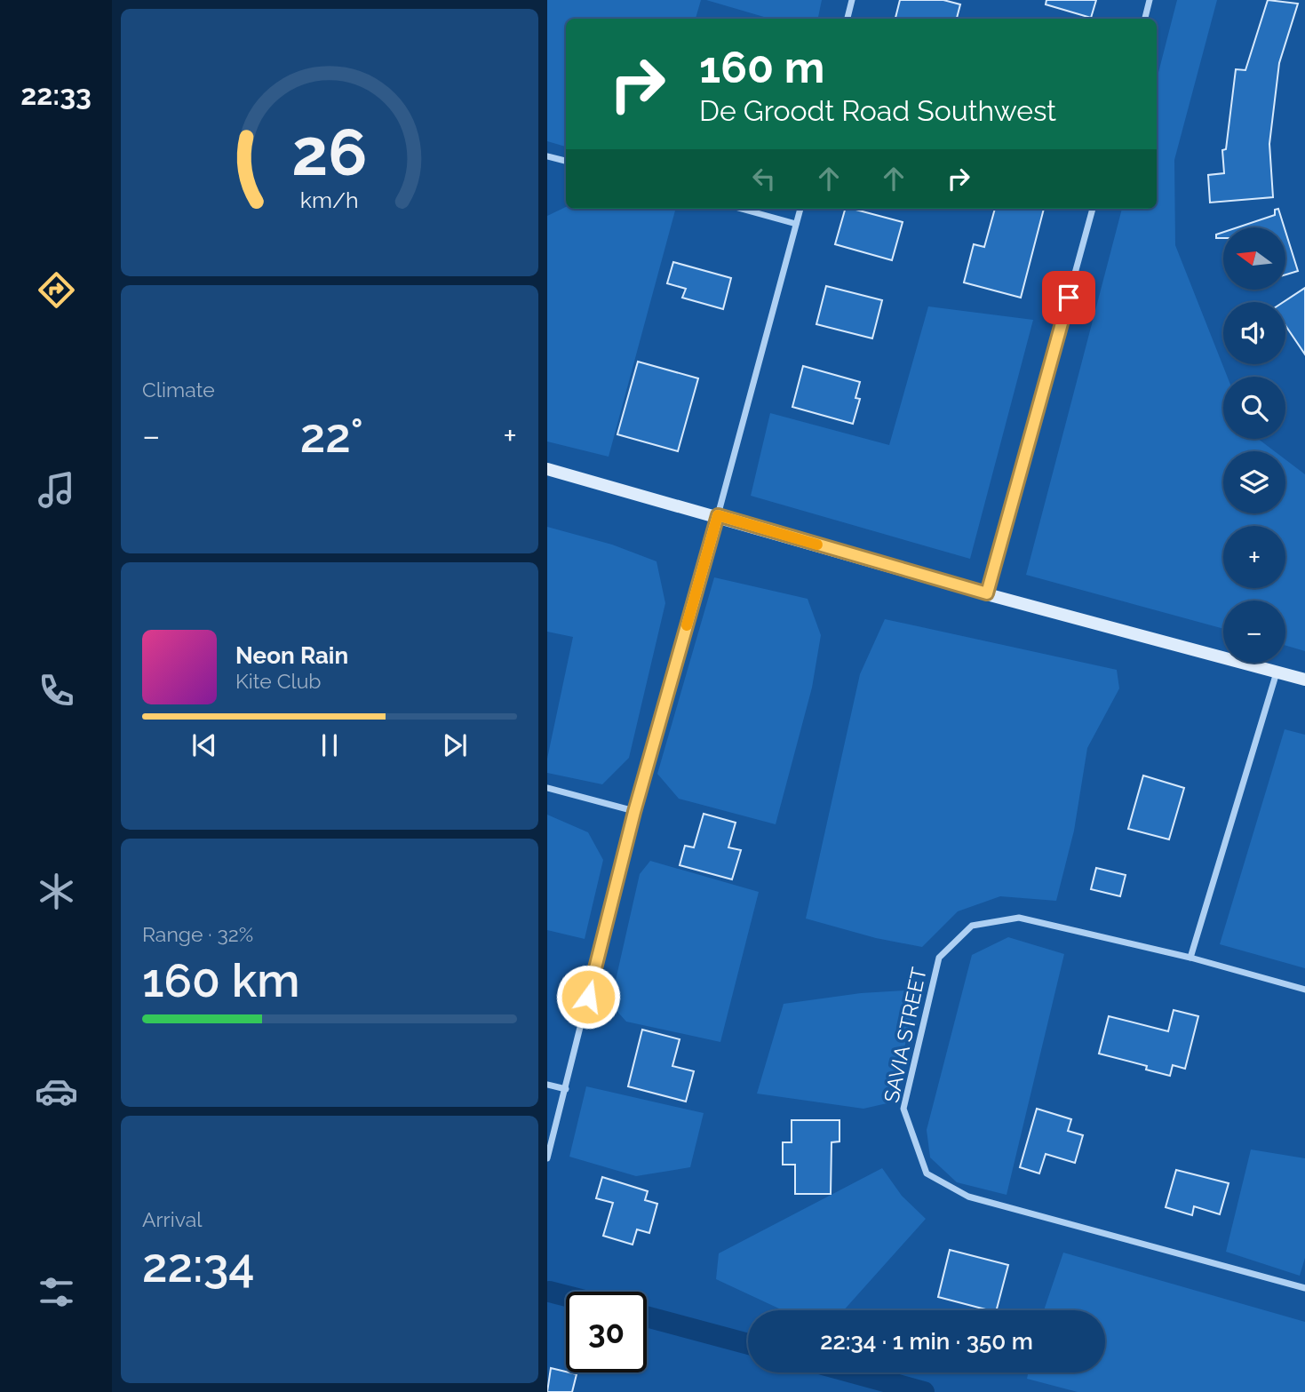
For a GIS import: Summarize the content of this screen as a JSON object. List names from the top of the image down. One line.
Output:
{"streets":{"street":["SAVIA STREET"]},"north":"left","page":{"tabs":"22:33","turn":["160 m","De Groodt Road Southwest"],"map_buttons":["+","−"],"tile":["Climate",["Range · 32%","160 km"],["Arrival","22:34"]],"heat":["−","22°","+"],"song":["Neon Rain","Kite Club"],"limit":"30","trip":"22:34 · 1 min · 350 m","gauge":["26","km/h"]}}
